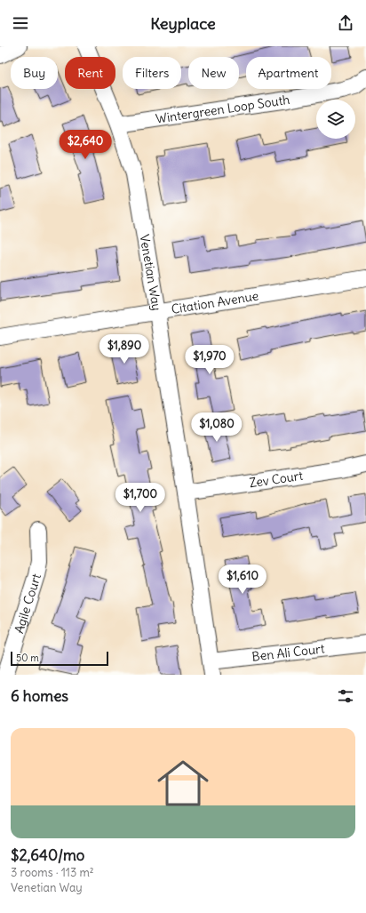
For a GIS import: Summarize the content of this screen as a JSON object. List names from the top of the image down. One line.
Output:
{"streets":{"street":["Wintergreen Loop South","Venetian Way","Citation Avenue","Zev Court","Agile Court","Ben Ali Court"]},"crossings":[["Wintergreen Loop South","Venetian Way"],["Venetian Way","Citation Avenue"],["Venetian Way","Zev Court"],["Venetian Way","Ben Ali Court"]],"scale_bar":"50 m","page":{"header":"Keyplace","chip":["Buy","Rent","Filters","New","Apartment"],"price":["$2,640","$1,890","$1,970","$1,080","$1,700","$1,610"],"scale":"50 m","heading":"6 homes","list":[{"name":"$2,640/mo","note":"3 rooms · 113 m² · Venetian Way"}]}}
